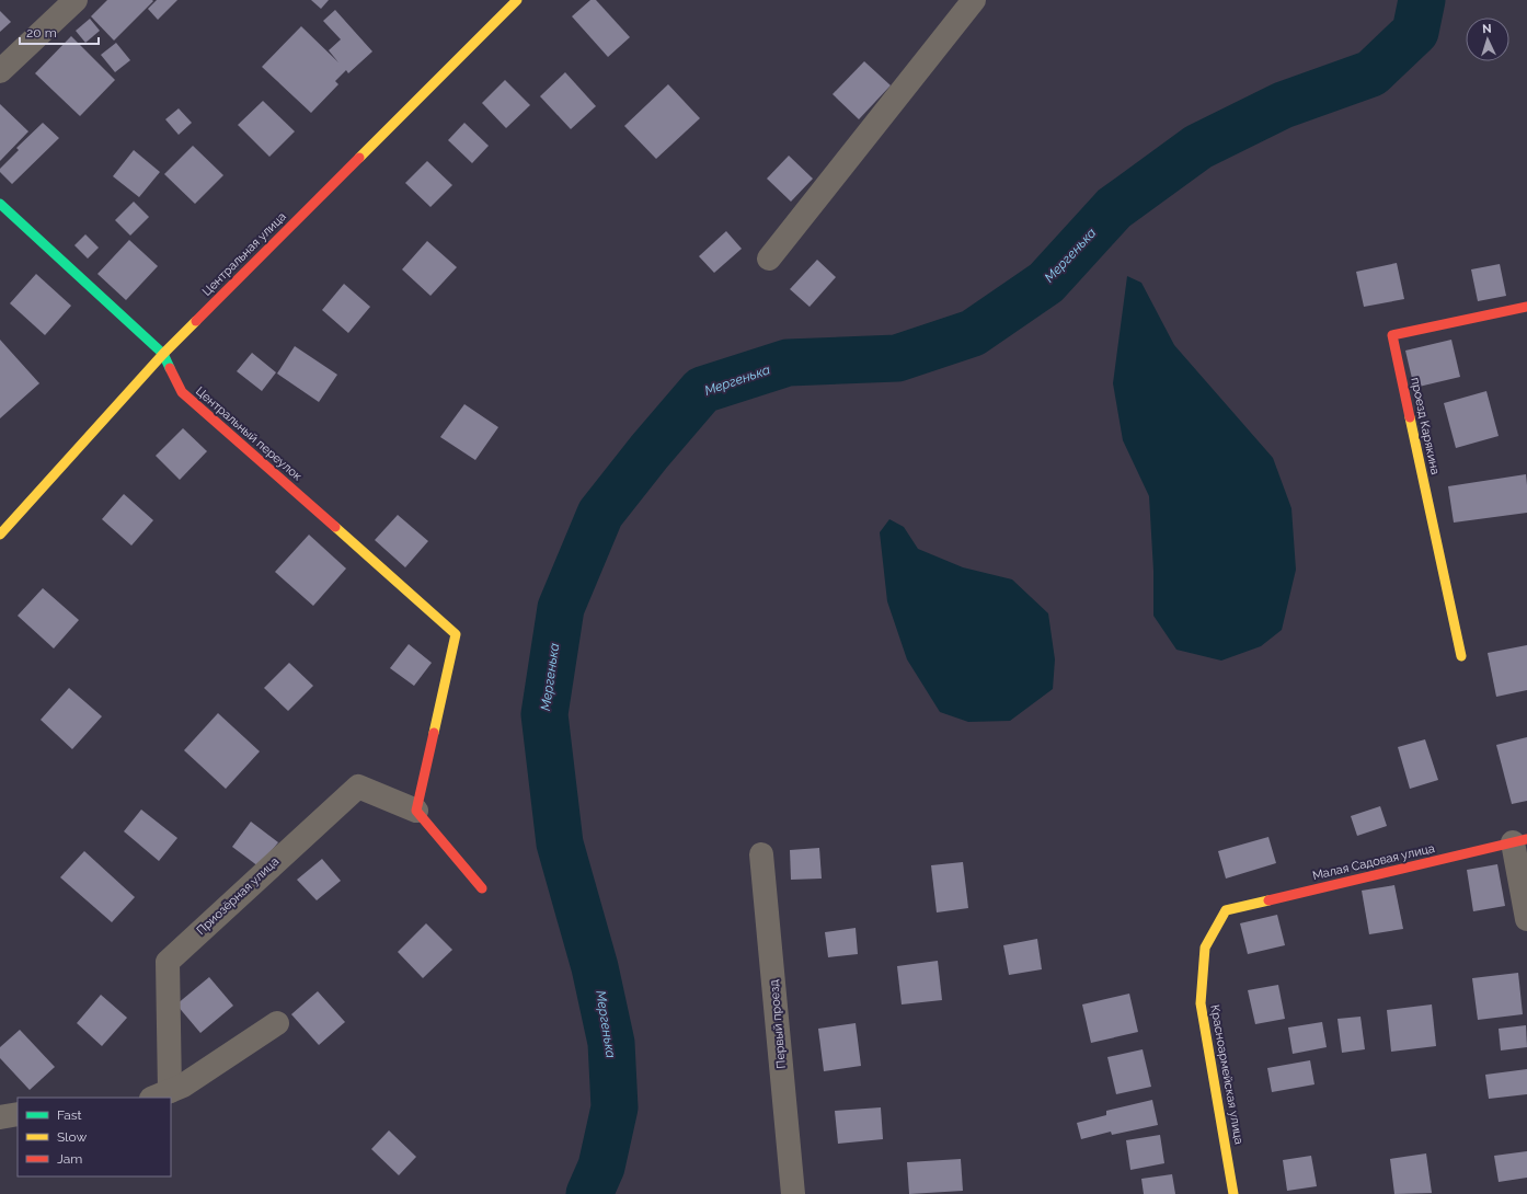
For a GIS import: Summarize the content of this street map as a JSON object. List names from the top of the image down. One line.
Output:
{"streets":{"street":["Центральная улица","проезд Карякина","Центральный переулок","Малая Садовая улица","Приозёрная улица","Первый проезд","Красноармейская улица"]},"crossings":[["Центральная улица","Центральный переулок"],["Центральный переулок","Приозёрная улица"],["Малая Садовая улица","Красноармейская улица"]],"water":["Мергенька"],"legend":["Fast","Slow","Jam"],"scale_bar":"20 m","north":"top"}
